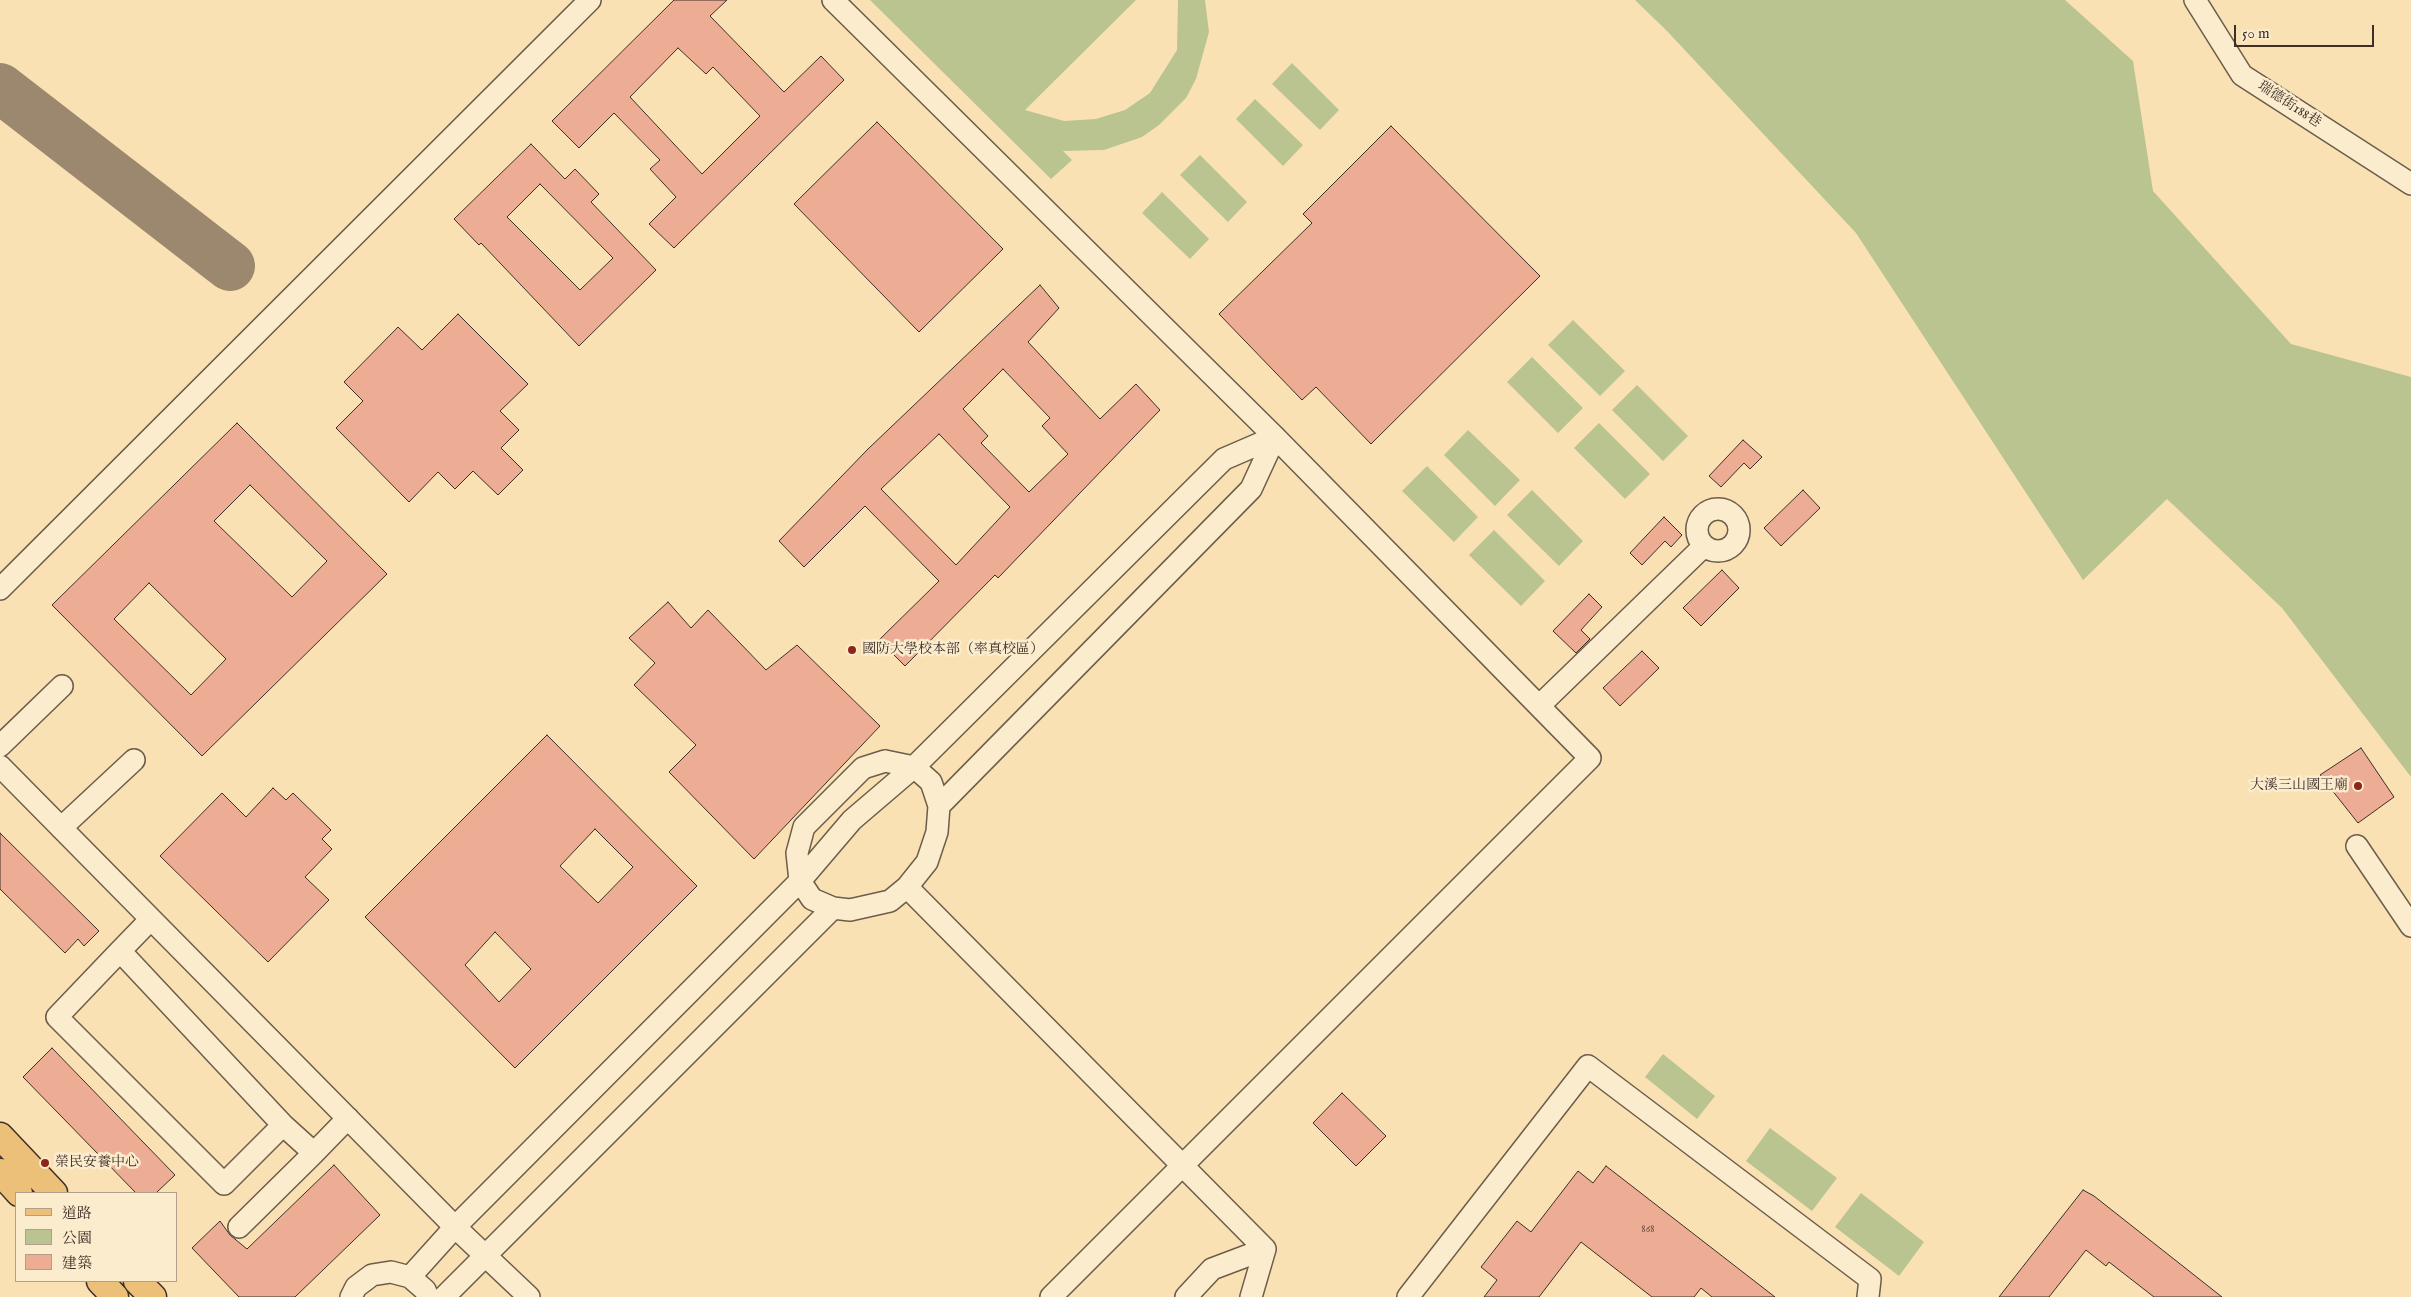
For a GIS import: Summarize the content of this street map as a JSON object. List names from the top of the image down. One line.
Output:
{"streets":{"lane":["瑞德街188巷"]},"places":["國防大學校本部（率真校區）","大溪三山國王廟","榮民安養中心"],"house_numbers":["868"],"legend":["道路","公園","建築"],"scale_bar":"50 m"}
